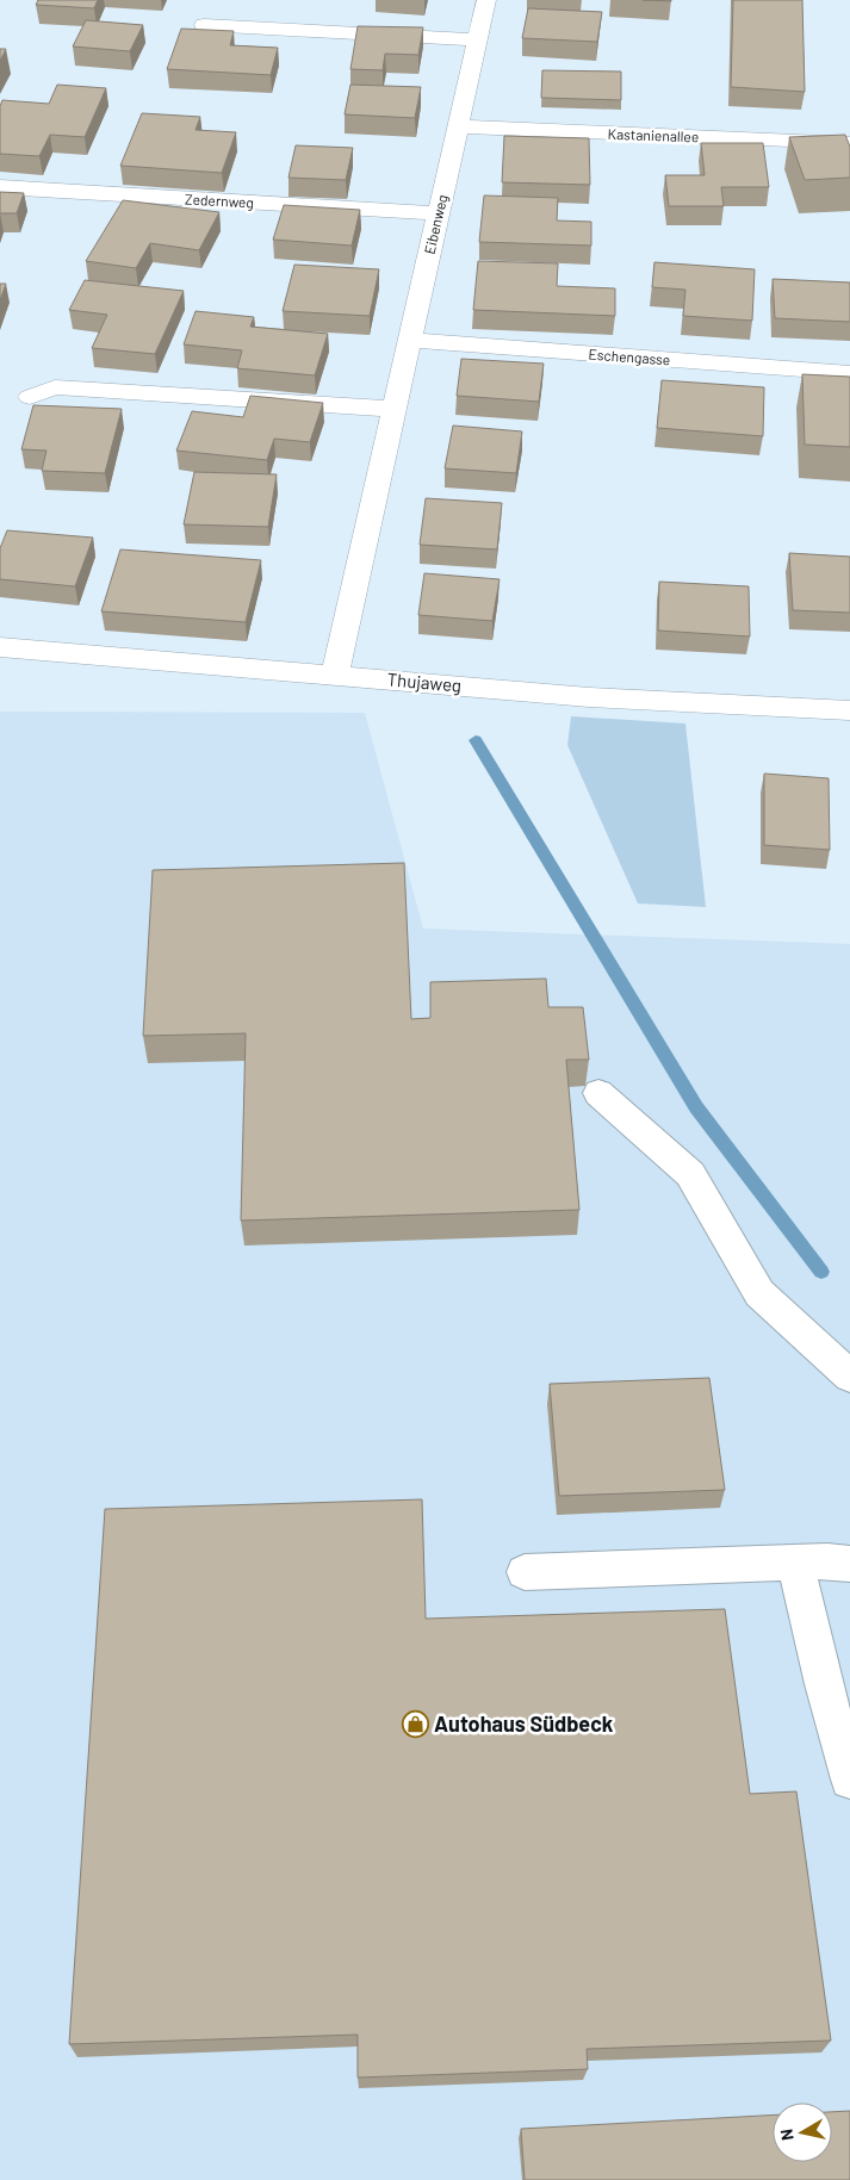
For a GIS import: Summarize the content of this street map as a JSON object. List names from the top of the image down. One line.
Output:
{"streets":{"street":["Kastanienallee","Zedernweg","Eibenweg","Eschengasse","Thujaweg"]},"crossings":[["Kastanienallee","Eibenweg"],["Zedernweg","Eibenweg"],["Eibenweg","Eschengasse"],["Eibenweg","Thujaweg"]],"places":{"shop":["Autohaus Südbeck"]},"north":"left"}
